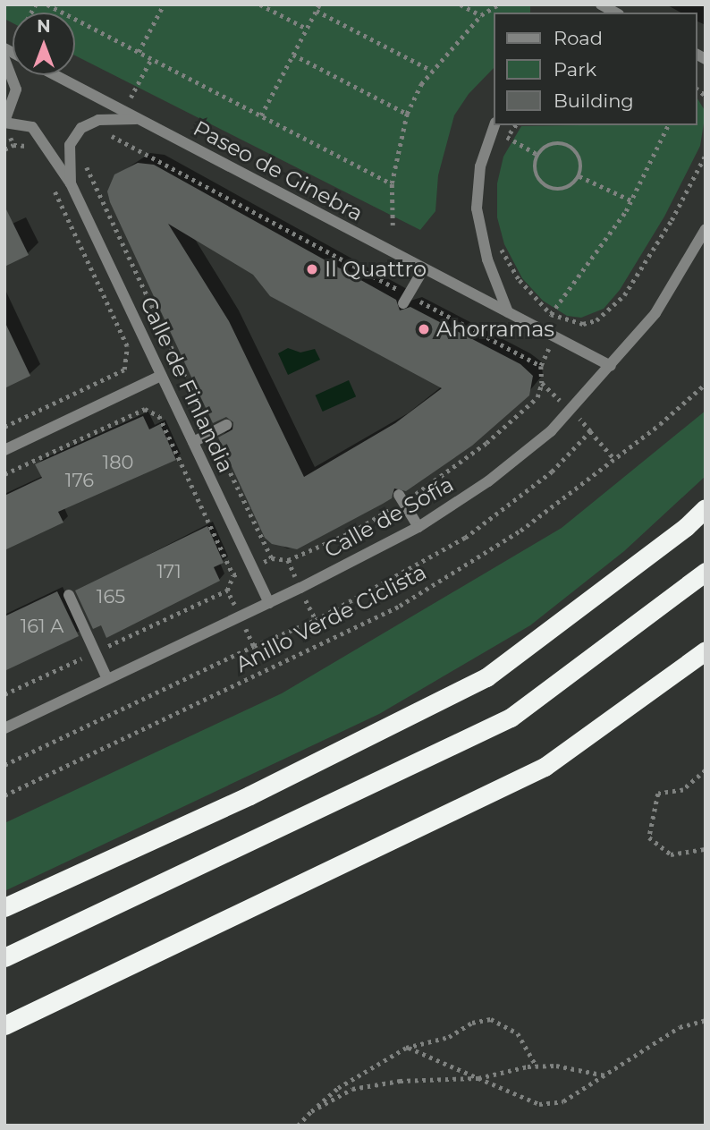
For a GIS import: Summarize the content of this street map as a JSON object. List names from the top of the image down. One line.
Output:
{"streets":{"street":["Paseo de Ginebra","Calle de Finlandia","Calle de Sofía"],"path":["Anillo Verde Ciclista"]},"crossings":[["Paseo de Ginebra","Calle de Finlandia"],["Paseo de Ginebra","Calle de Sofía"],["Calle de Finlandia","Calle de Sofía"]],"places":["Il Quattro","Ahorramas"],"house_numbers":["180","176","171","165","161 A"],"legend":["Road","Park","Building"],"north":"top"}
